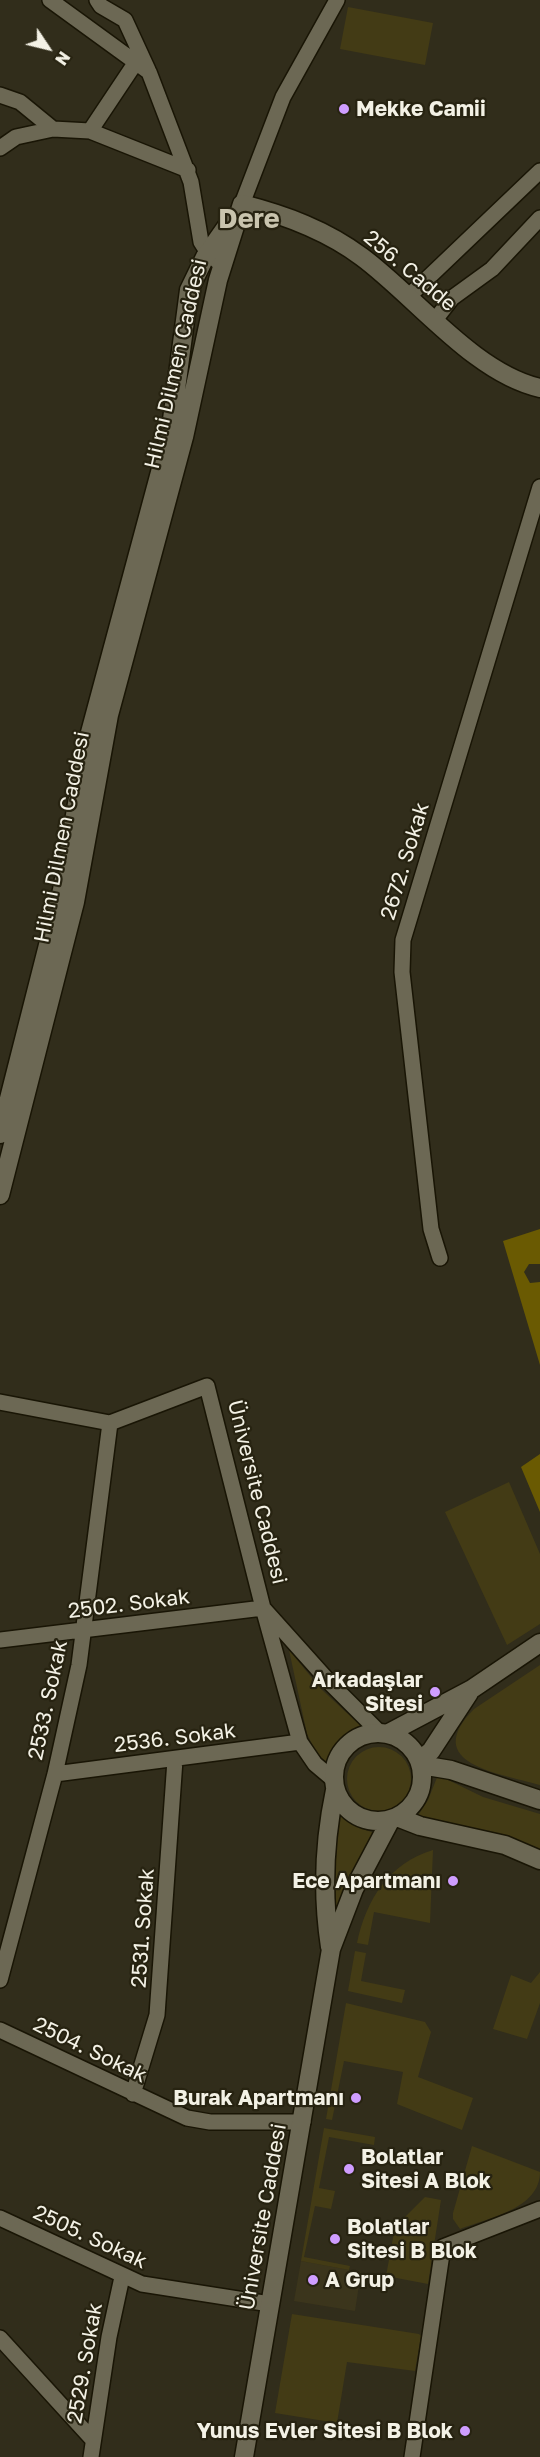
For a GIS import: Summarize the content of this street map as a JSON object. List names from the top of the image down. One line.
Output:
{"streets":{"street":["256. Cadde","Hilmi Dilmen Caddesi","2672. Sokak","Üniversite Caddesi","2502. Sokak","2533. Sokak","2536. Sokak","2531. Sokak","2504. Sokak","2505. Sokak","2529. Sokak"]},"crossings":[["256. Cadde","Hilmi Dilmen Caddesi"],["Üniversite Caddesi","2502. Sokak"],["Üniversite Caddesi","2533. Sokak"],["Üniversite Caddesi","2536. Sokak"],["Üniversite Caddesi","2504. Sokak"],["Üniversite Caddesi","2505. Sokak"],["2502. Sokak","2533. Sokak"],["2533. Sokak","2536. Sokak"],["2536. Sokak","2531. Sokak"],["2531. Sokak","2504. Sokak"],["2505. Sokak","2529. Sokak"]],"districts":["Dere"],"places":["Mekke Camii","Arkadaşlar Sitesi","Ece Apartmanı","Burak Apartmanı","Bolatlar Sitesi A Blok","Bolatlar Sitesi B Blok","A Grup","Yunus Evler Sitesi B Blok"],"north":"bottom right"}
